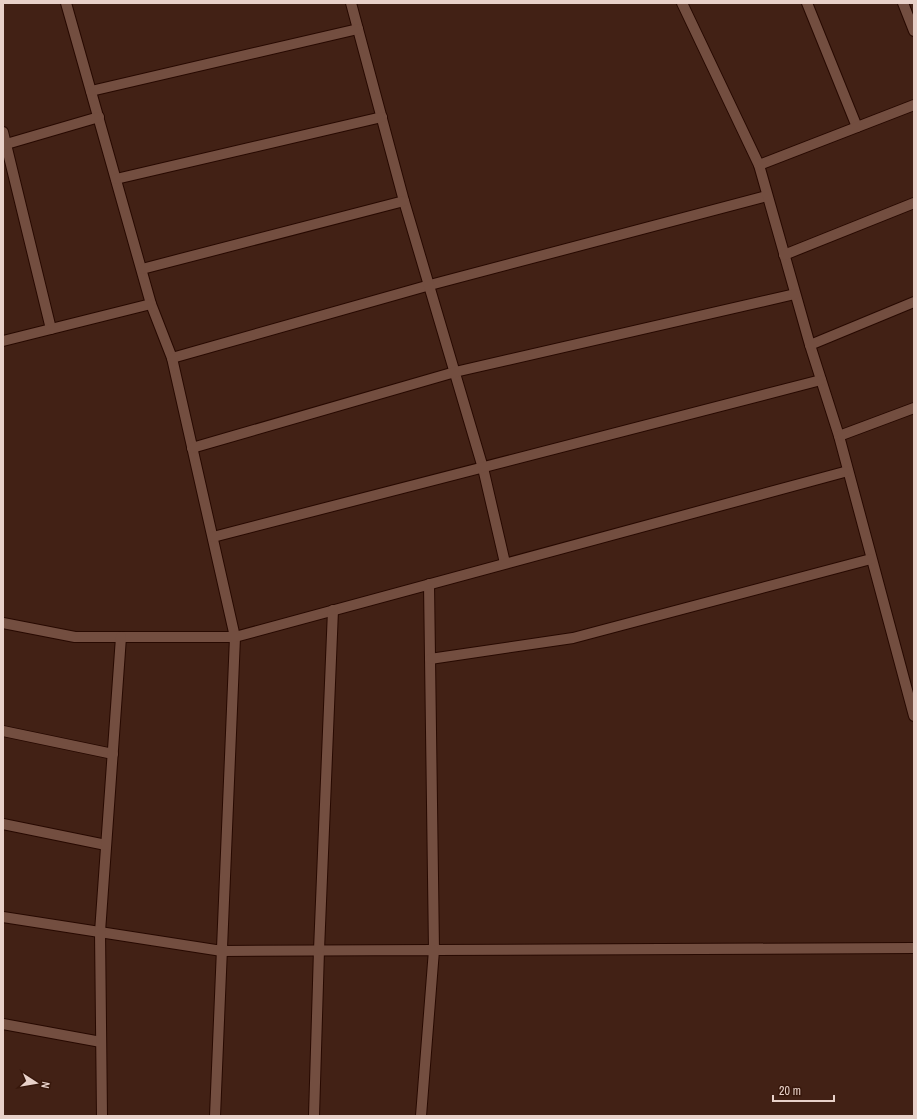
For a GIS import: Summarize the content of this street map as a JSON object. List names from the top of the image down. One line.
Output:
{"scale_bar":"20 m","north":"right"}
